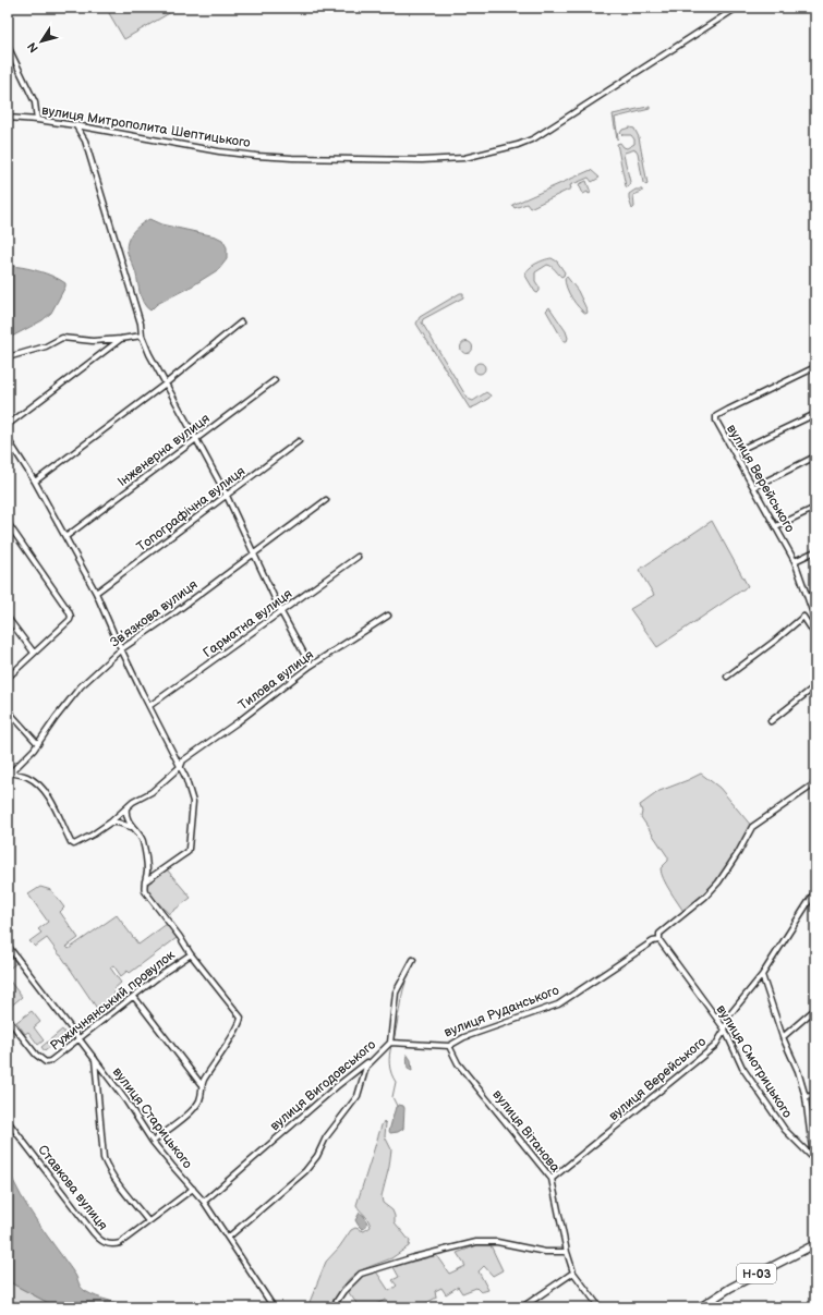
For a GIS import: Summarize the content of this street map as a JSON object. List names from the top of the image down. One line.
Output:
{"streets":{"main road":["Н-03"],"street":["вулиця Митрополита Шептицького","Інженерна вулиця","вулиця Верейського","Топографічна вулиця","Звʼязкова вулиця","Гарматна вулиця","Тилова вулиця","Ружичнянський провулок","вулиця Руданського","вулиця Смотрицького","вулиця Вигодовського","вулиця Старицького","вулиця Вітанова","Ставкова вулиця"]},"crossings":[["вулиця Верейського","вулиця Смотрицького"],["вулиця Верейського","вулиця Вітанова"],["Звʼязкова вулиця","Тилова вулиця"],["Ружичнянський провулок","вулиця Старицького"],["вулиця Руданського","вулиця Смотрицького"],["вулиця Руданського","вулиця Вигодовського"],["вулиця Руданського","вулиця Вітанова"],["вулиця Вигодовського","вулиця Старицького"],["вулиця Старицького","Ставкова вулиця"]],"north":"bottom left"}
